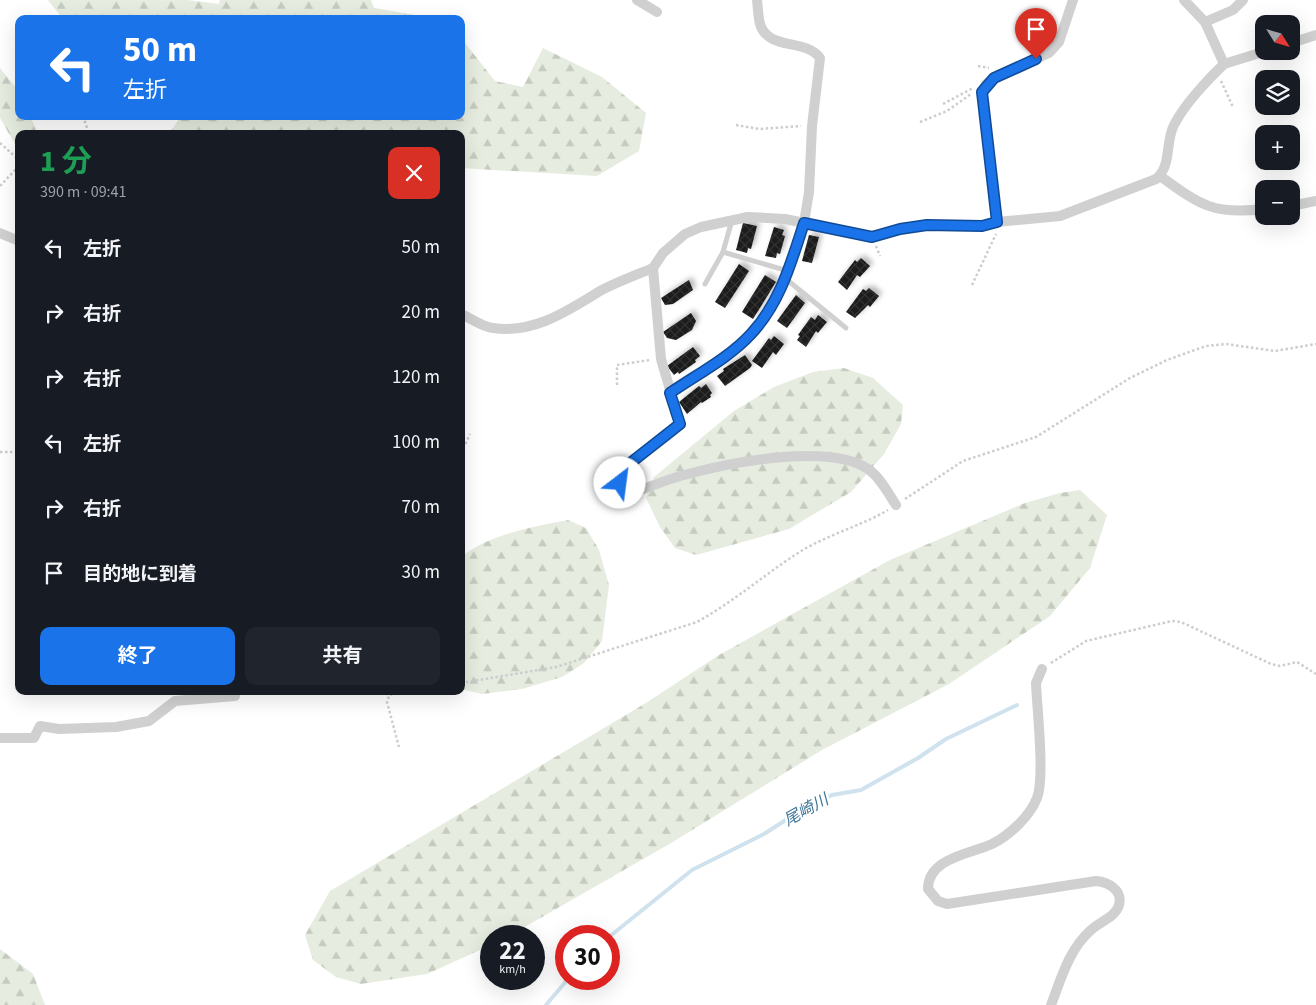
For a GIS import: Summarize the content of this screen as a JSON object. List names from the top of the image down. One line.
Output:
{"water":["尾崎川"],"north":"bottom right","page":{"map_buttons":["+","−"],"turn":["50 m","左折"],"heading":["1 分","390 m · 09:41"],"list":[{"name":"左折","value":"50 m"},{"name":"右折","value":"20 m"},{"name":"右折","value":"120 m"},{"name":"左折","value":"100 m"},{"name":"右折","value":"70 m"},{"name":"目的地に到着","value":"30 m"}],"buttons":["終了","共有"],"speed":"22 km/h","limit":"30"}}
